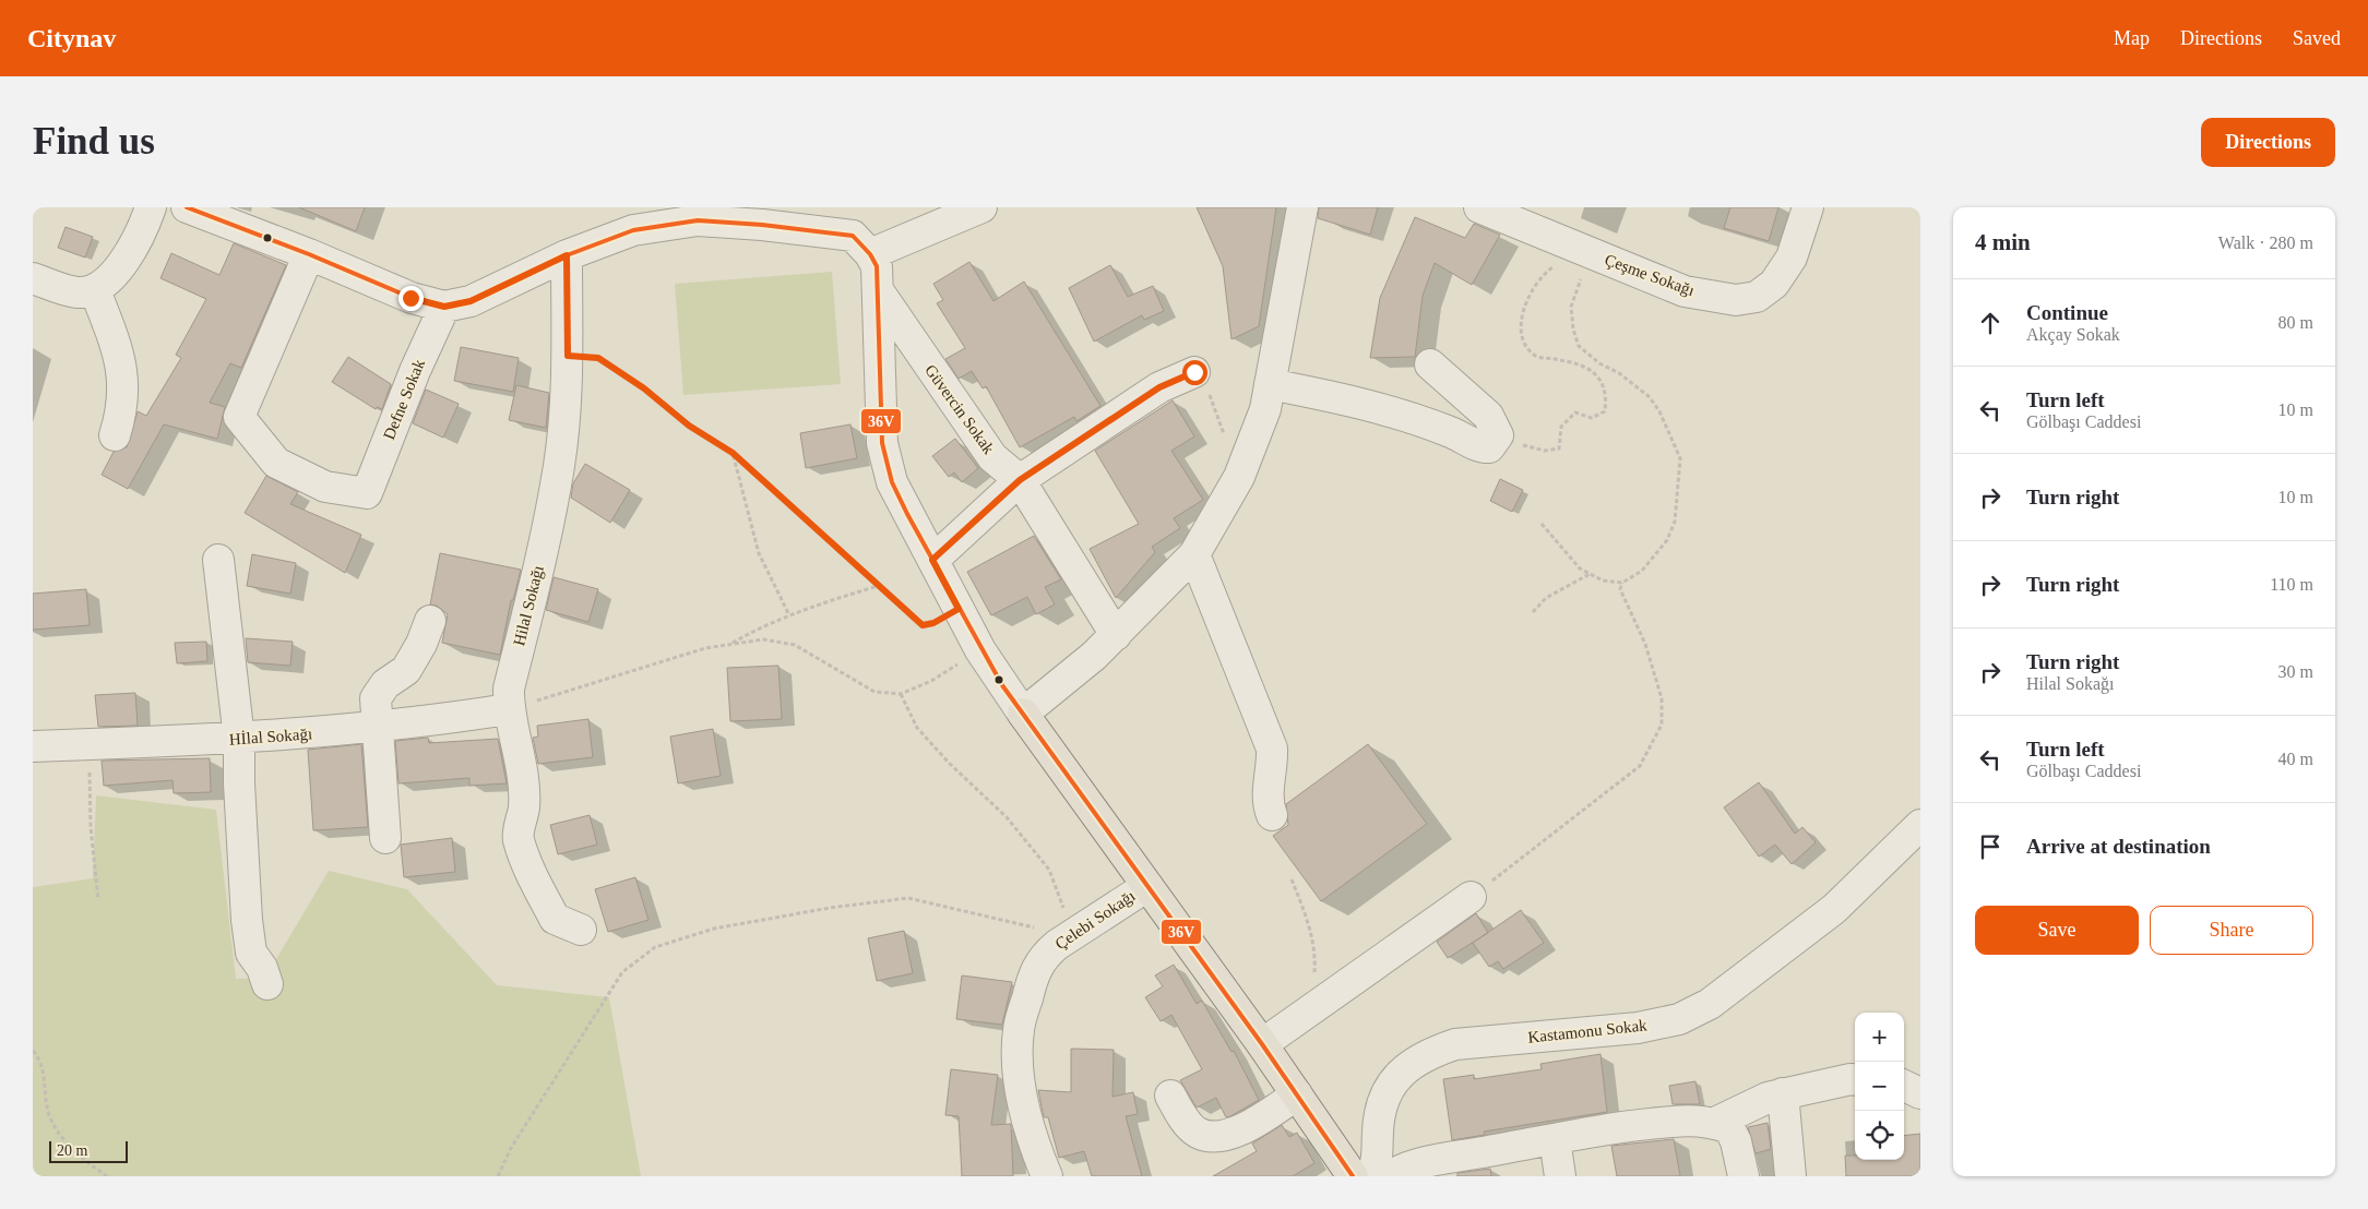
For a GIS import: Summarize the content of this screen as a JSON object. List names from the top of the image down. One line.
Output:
{"streets":{"street":["Çeşme Sokağı","Defne Sokak","Güvercin Sokak","Hilal Sokağı","Hİlal Sokağı","Çelebi Sokağı","Kastamonu Sokak"]},"crossings":[["Hilal Sokağı","Hİlal Sokağı"]],"lines":["transit line 36V"],"scale_bar":"20 m","page":{"header":"Citynav","nav":["Map","Directions","Saved"],"buttons":["Directions",["Save","Share"]],"title":"Find us","heading":["4 min","Walk · 280 m"],"list":[["Continue","Akçay Sokak","80 m"],["Turn left","Gölbaşı Caddesi","10 m"],["Turn right","10 m"],["Turn right","110 m"],["Turn right","Hilal Sokağı","30 m"],["Turn left","Gölbaşı Caddesi","40 m"],"Arrive at destination"],"map_buttons":["+","−"],"scale":"20 m"}}
